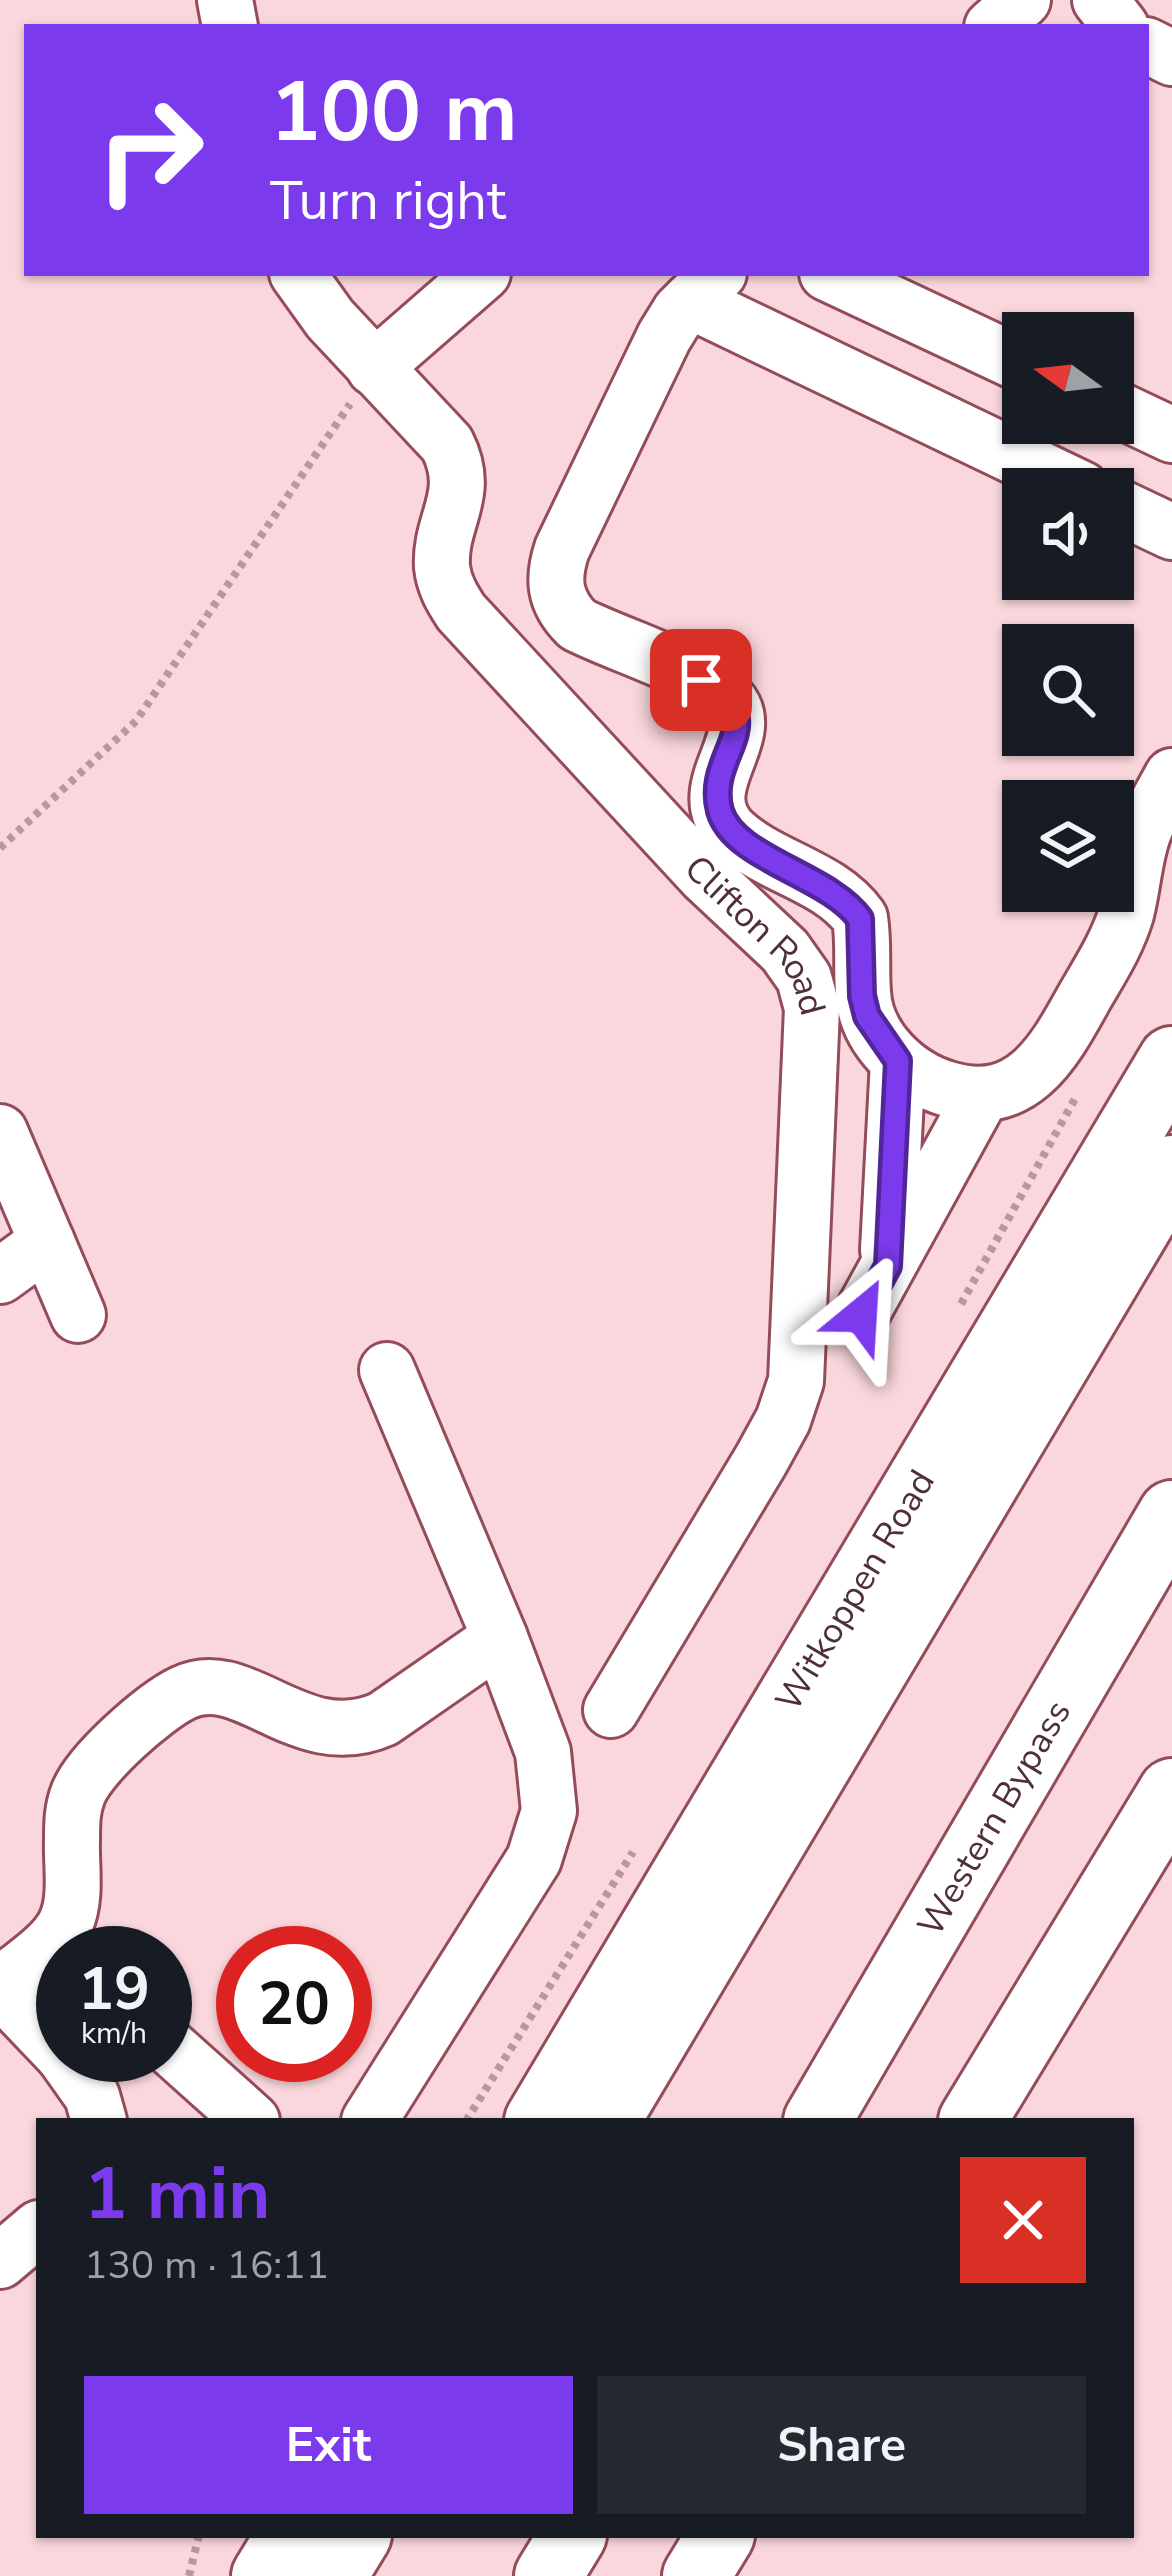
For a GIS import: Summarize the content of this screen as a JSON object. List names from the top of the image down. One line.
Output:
{"streets":{"main road":["Witkoppen Road","Western Bypass"],"street":["Clifton Road"]},"north":"left","page":{"turn":["100 m","Turn right"],"speed":"19 km/h","limit":"20","heading":["1 min","130 m · 16:11"],"buttons":["Exit","Share"]}}
